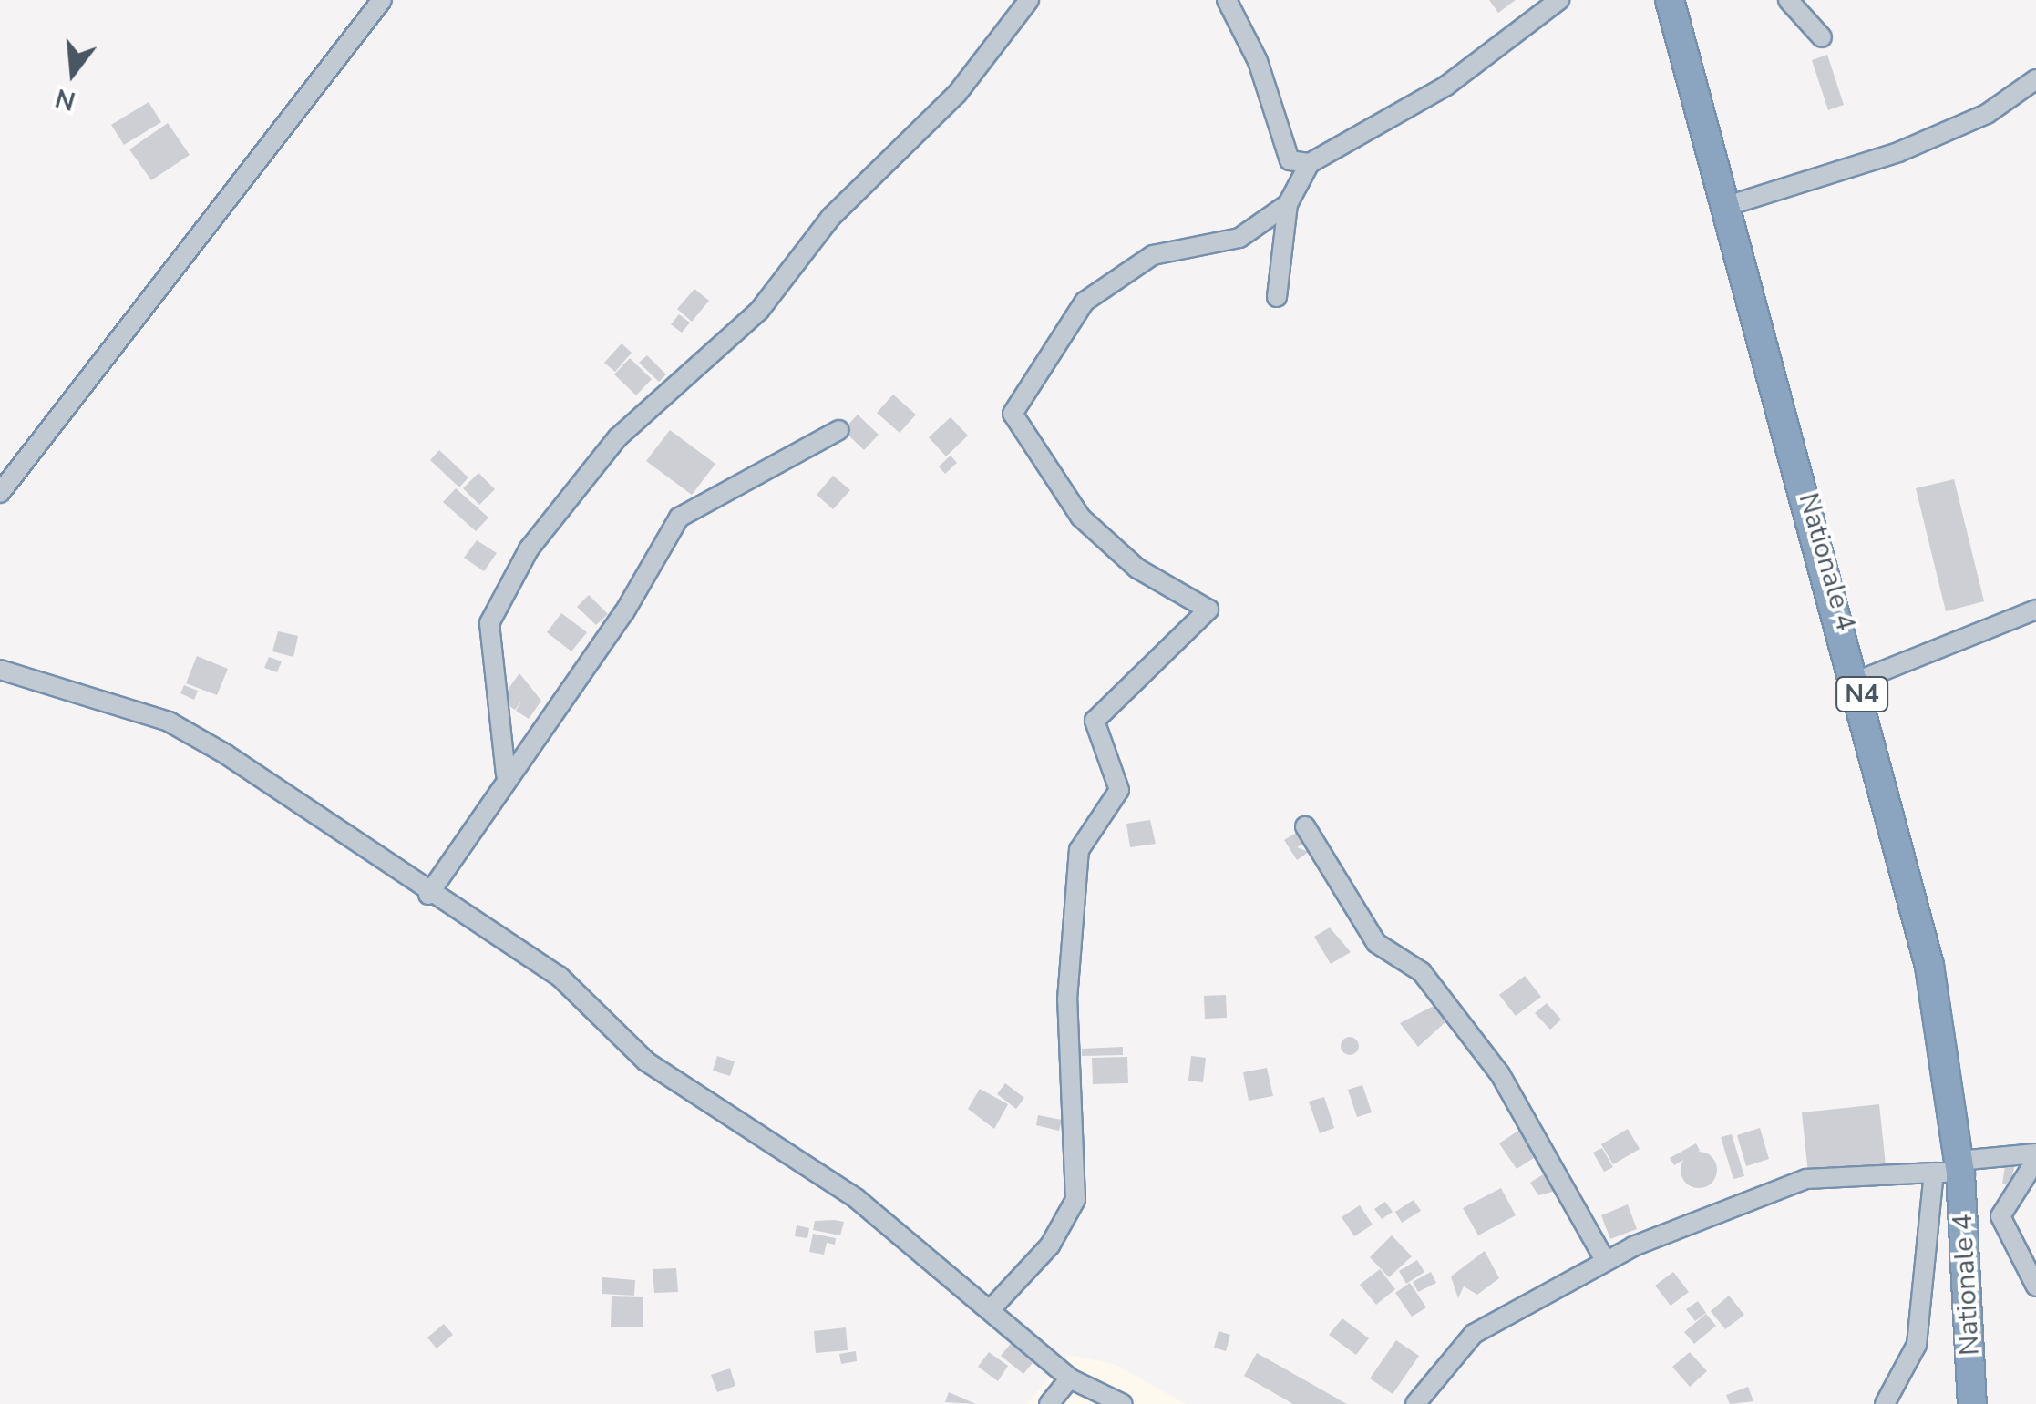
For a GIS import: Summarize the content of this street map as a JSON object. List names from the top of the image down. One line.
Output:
{"streets":{"highway":["Nationale 4","N4"]},"north":"bottom"}
